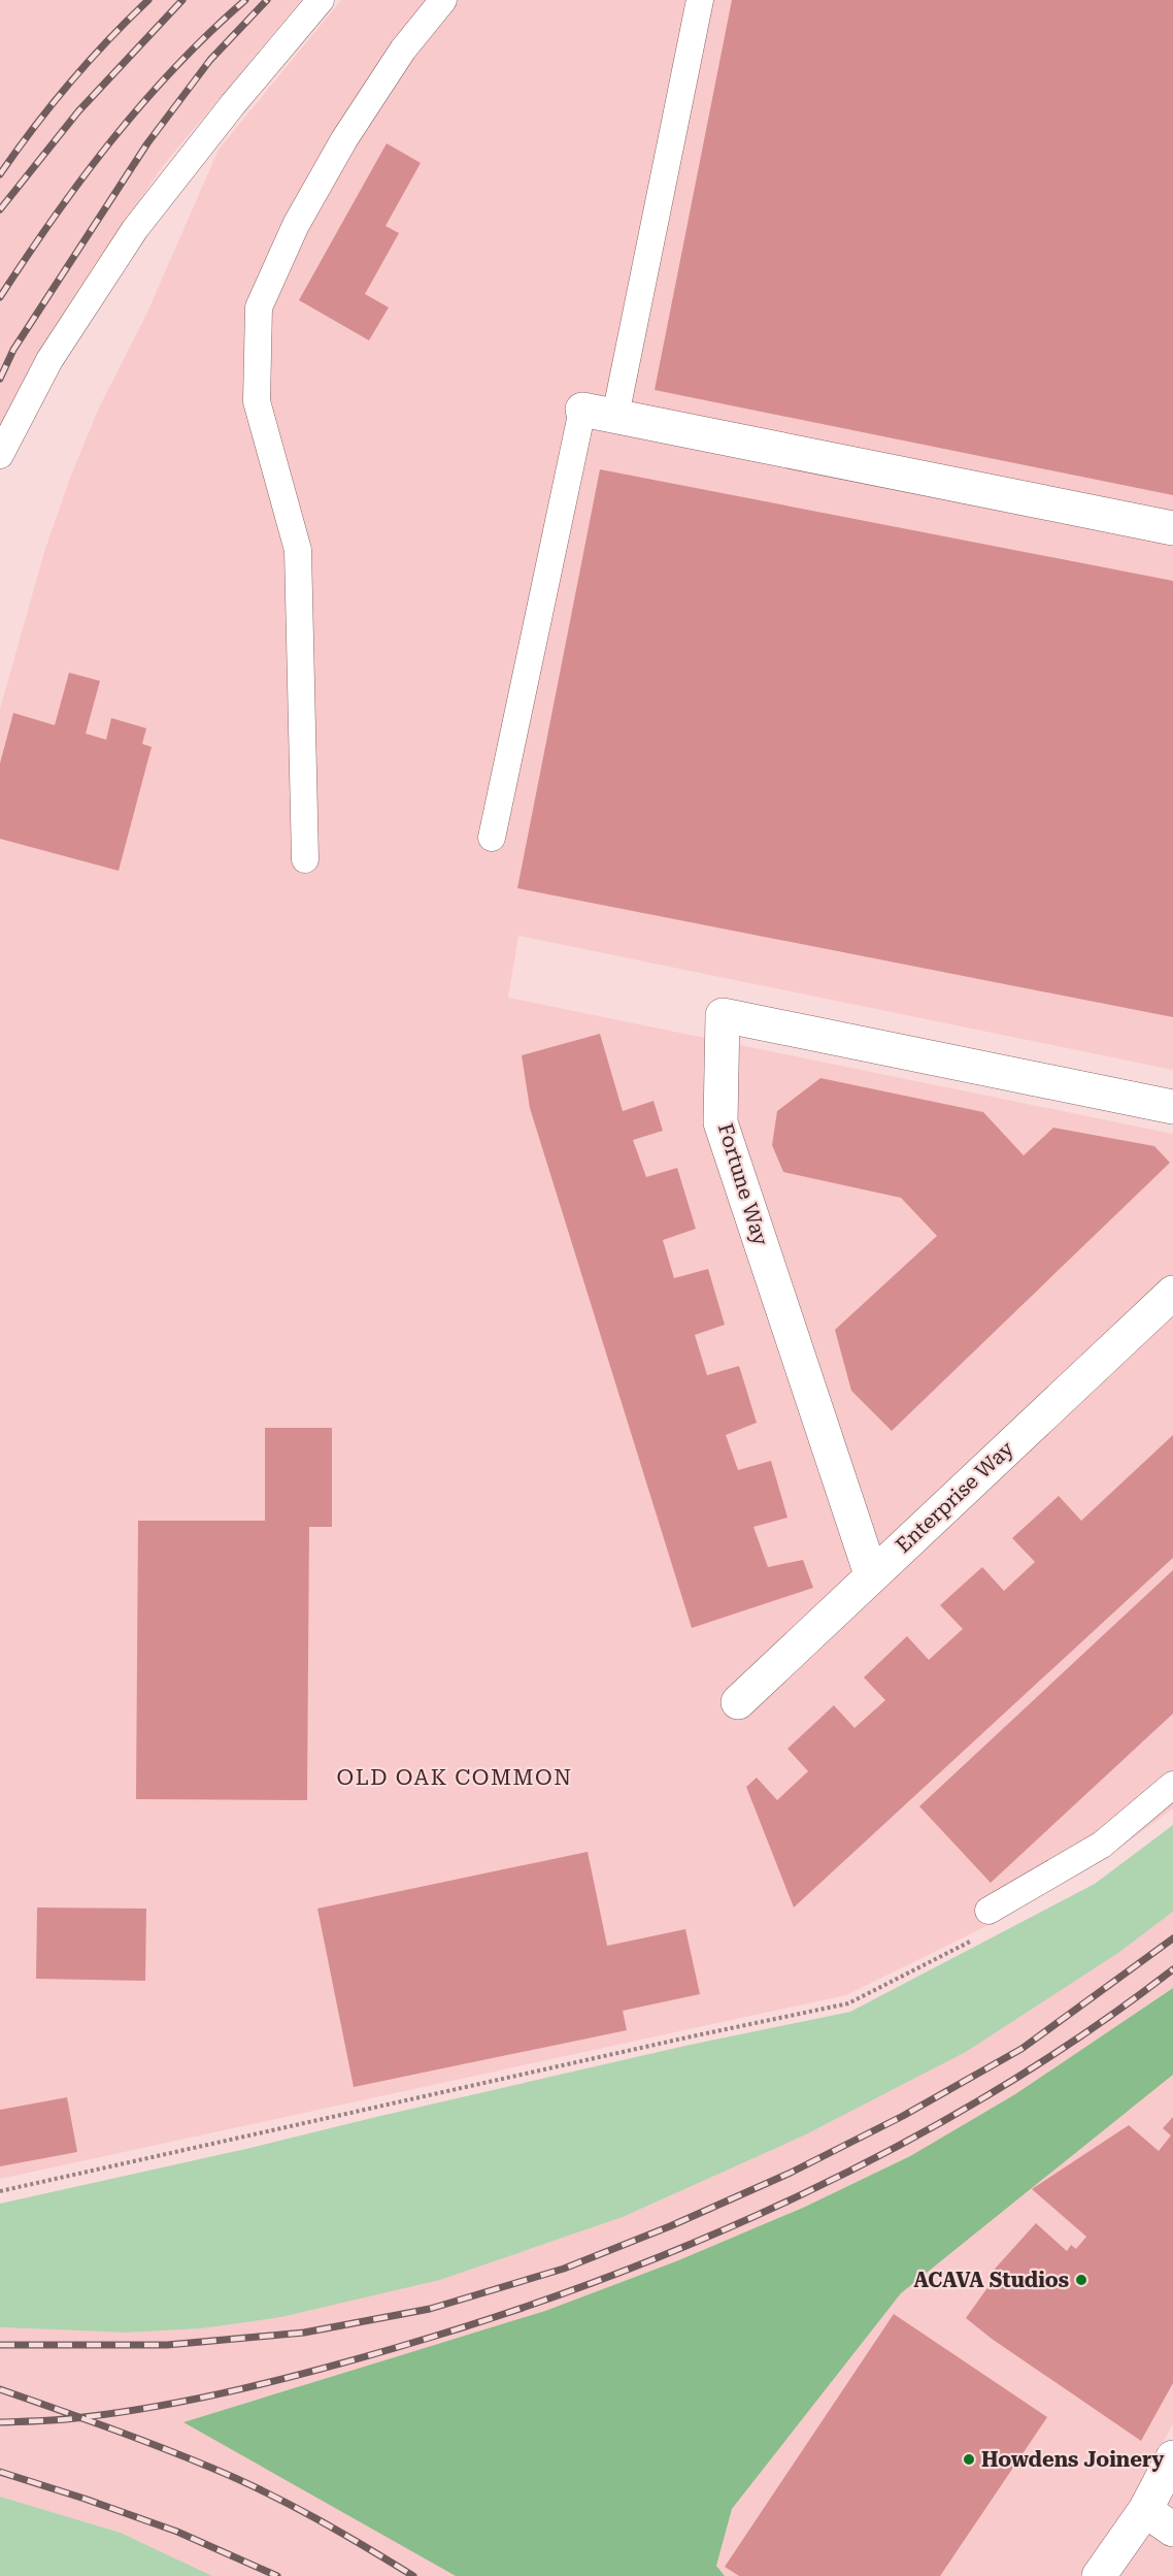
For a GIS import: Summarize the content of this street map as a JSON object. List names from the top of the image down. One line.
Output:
{"streets":{"street":["Fortune Way","Enterprise Way"]},"crossings":[["Fortune Way","Enterprise Way"]],"districts":["OLD OAK COMMON"],"places":["ACAVA Studios","Howdens Joinery"]}
